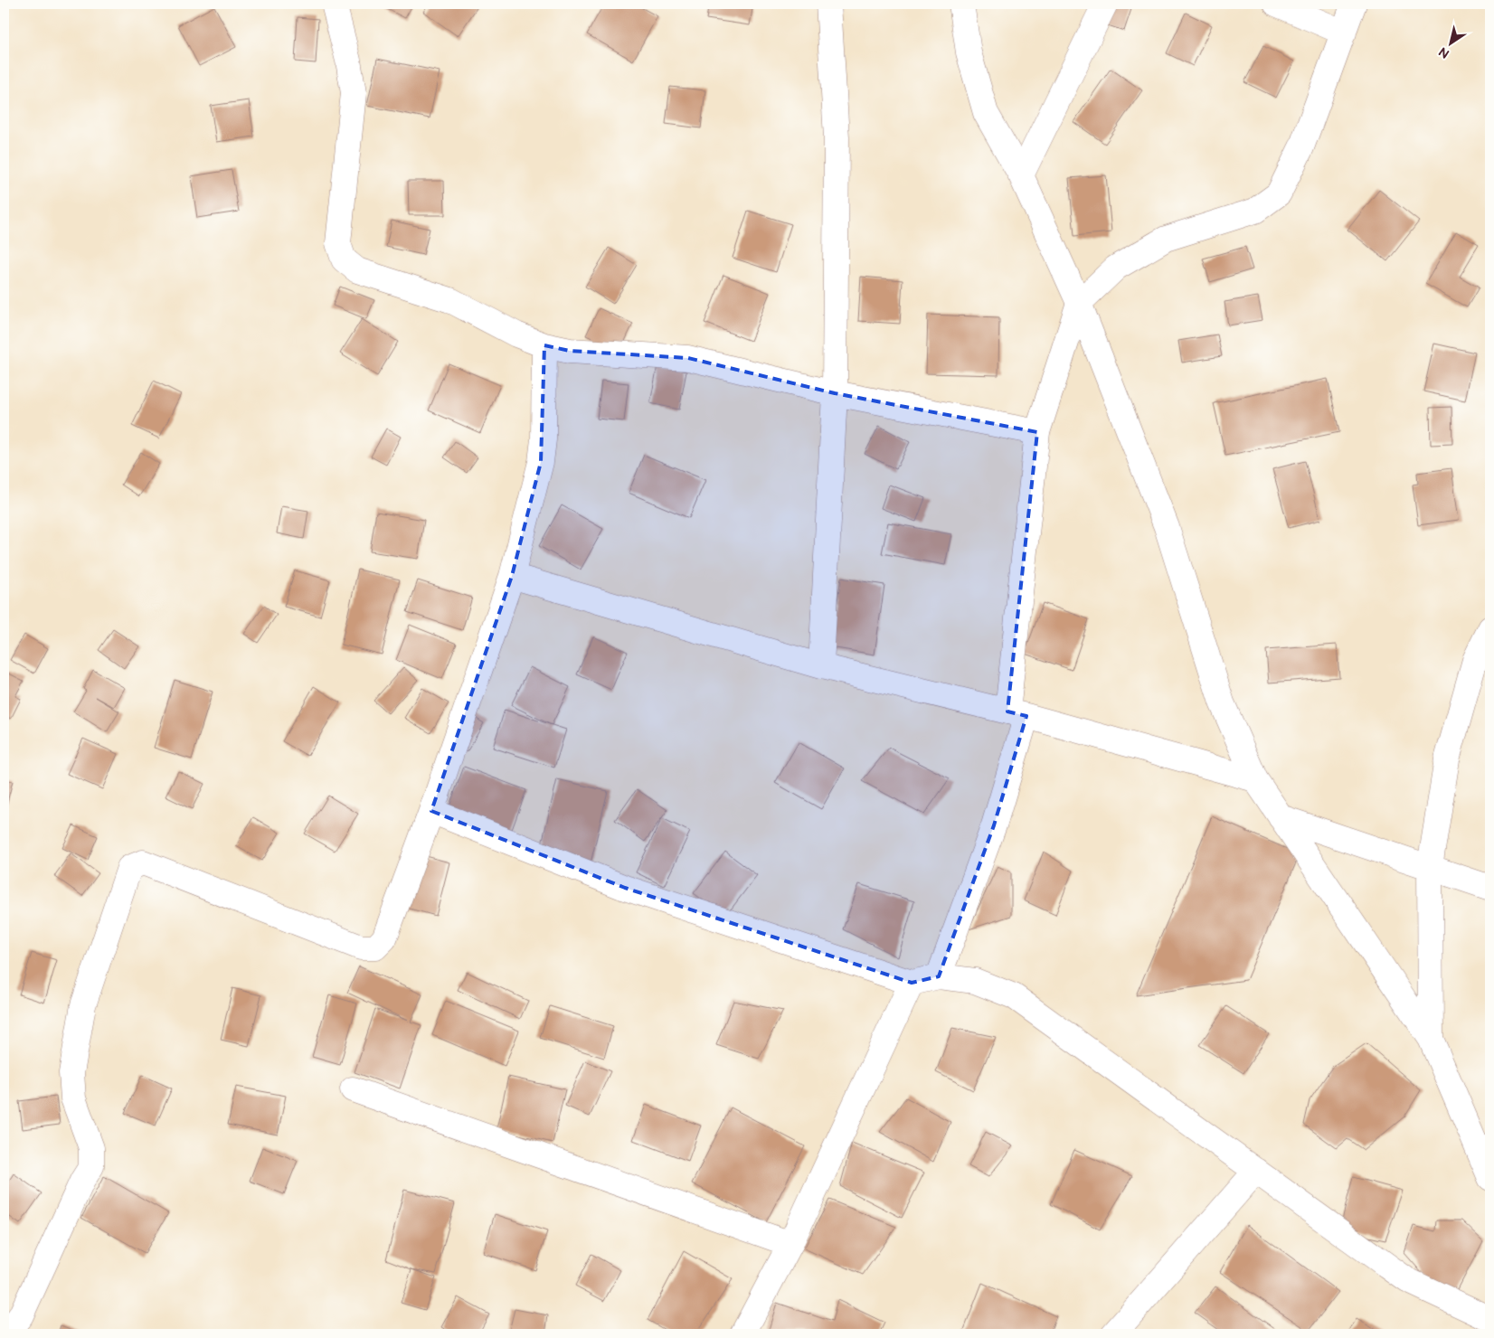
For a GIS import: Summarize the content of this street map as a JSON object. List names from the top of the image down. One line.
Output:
{"north":"bottom left"}
